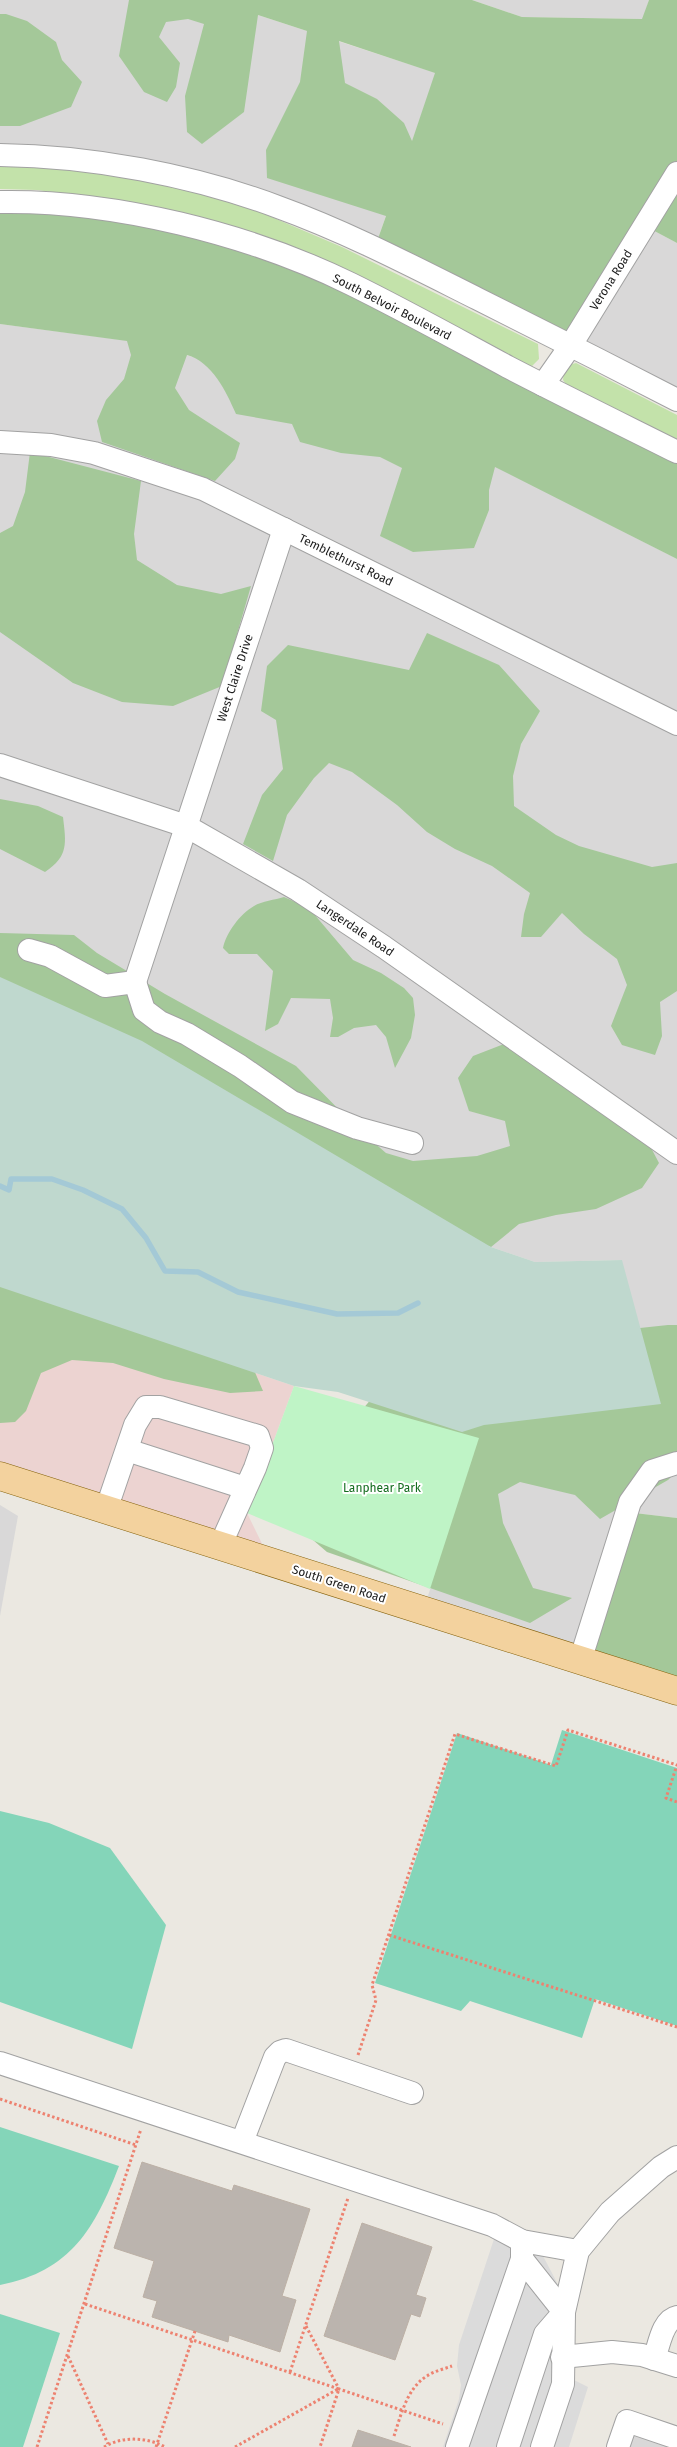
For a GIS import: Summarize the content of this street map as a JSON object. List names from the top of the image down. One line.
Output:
{"streets":{"main road":["South Green Road"],"street":["Verona Road","South Belvoir Boulevard","Temblethurst Road","West Claire Drive","Langerdale Road"]},"crossings":[["Verona Road","South Belvoir Boulevard"],["Temblethurst Road","West Claire Drive"],["West Claire Drive","Langerdale Road"]],"parks":["Lanphear Park"]}
